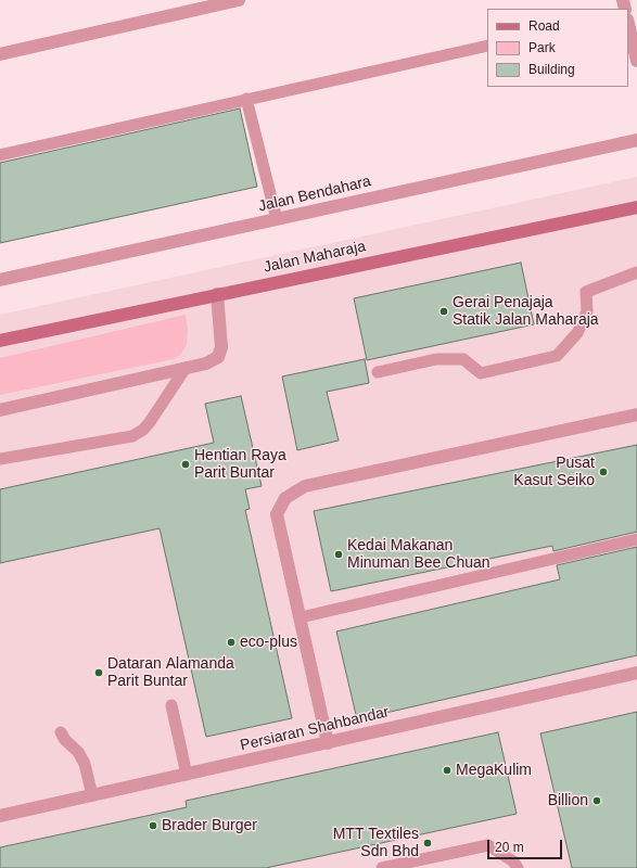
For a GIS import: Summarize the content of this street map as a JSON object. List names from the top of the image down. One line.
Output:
{"streets":{"street":["Jalan Bendahara","Jalan Maharaja","Persiaran Shahbandar"]},"places":["Gerai Penajaja Statik Jalan Maharaja","Hentian Raya Parit Buntar","Pusat Kasut Seiko","Kedai Makanan Minuman Bee Chuan","eco-plus","Dataran Alamanda Parit Buntar","MegaKulim","Billion","Brader Burger","MTT Textiles Sdn Bhd"],"legend":["Road","Park","Building"],"scale_bar":"20 m"}
